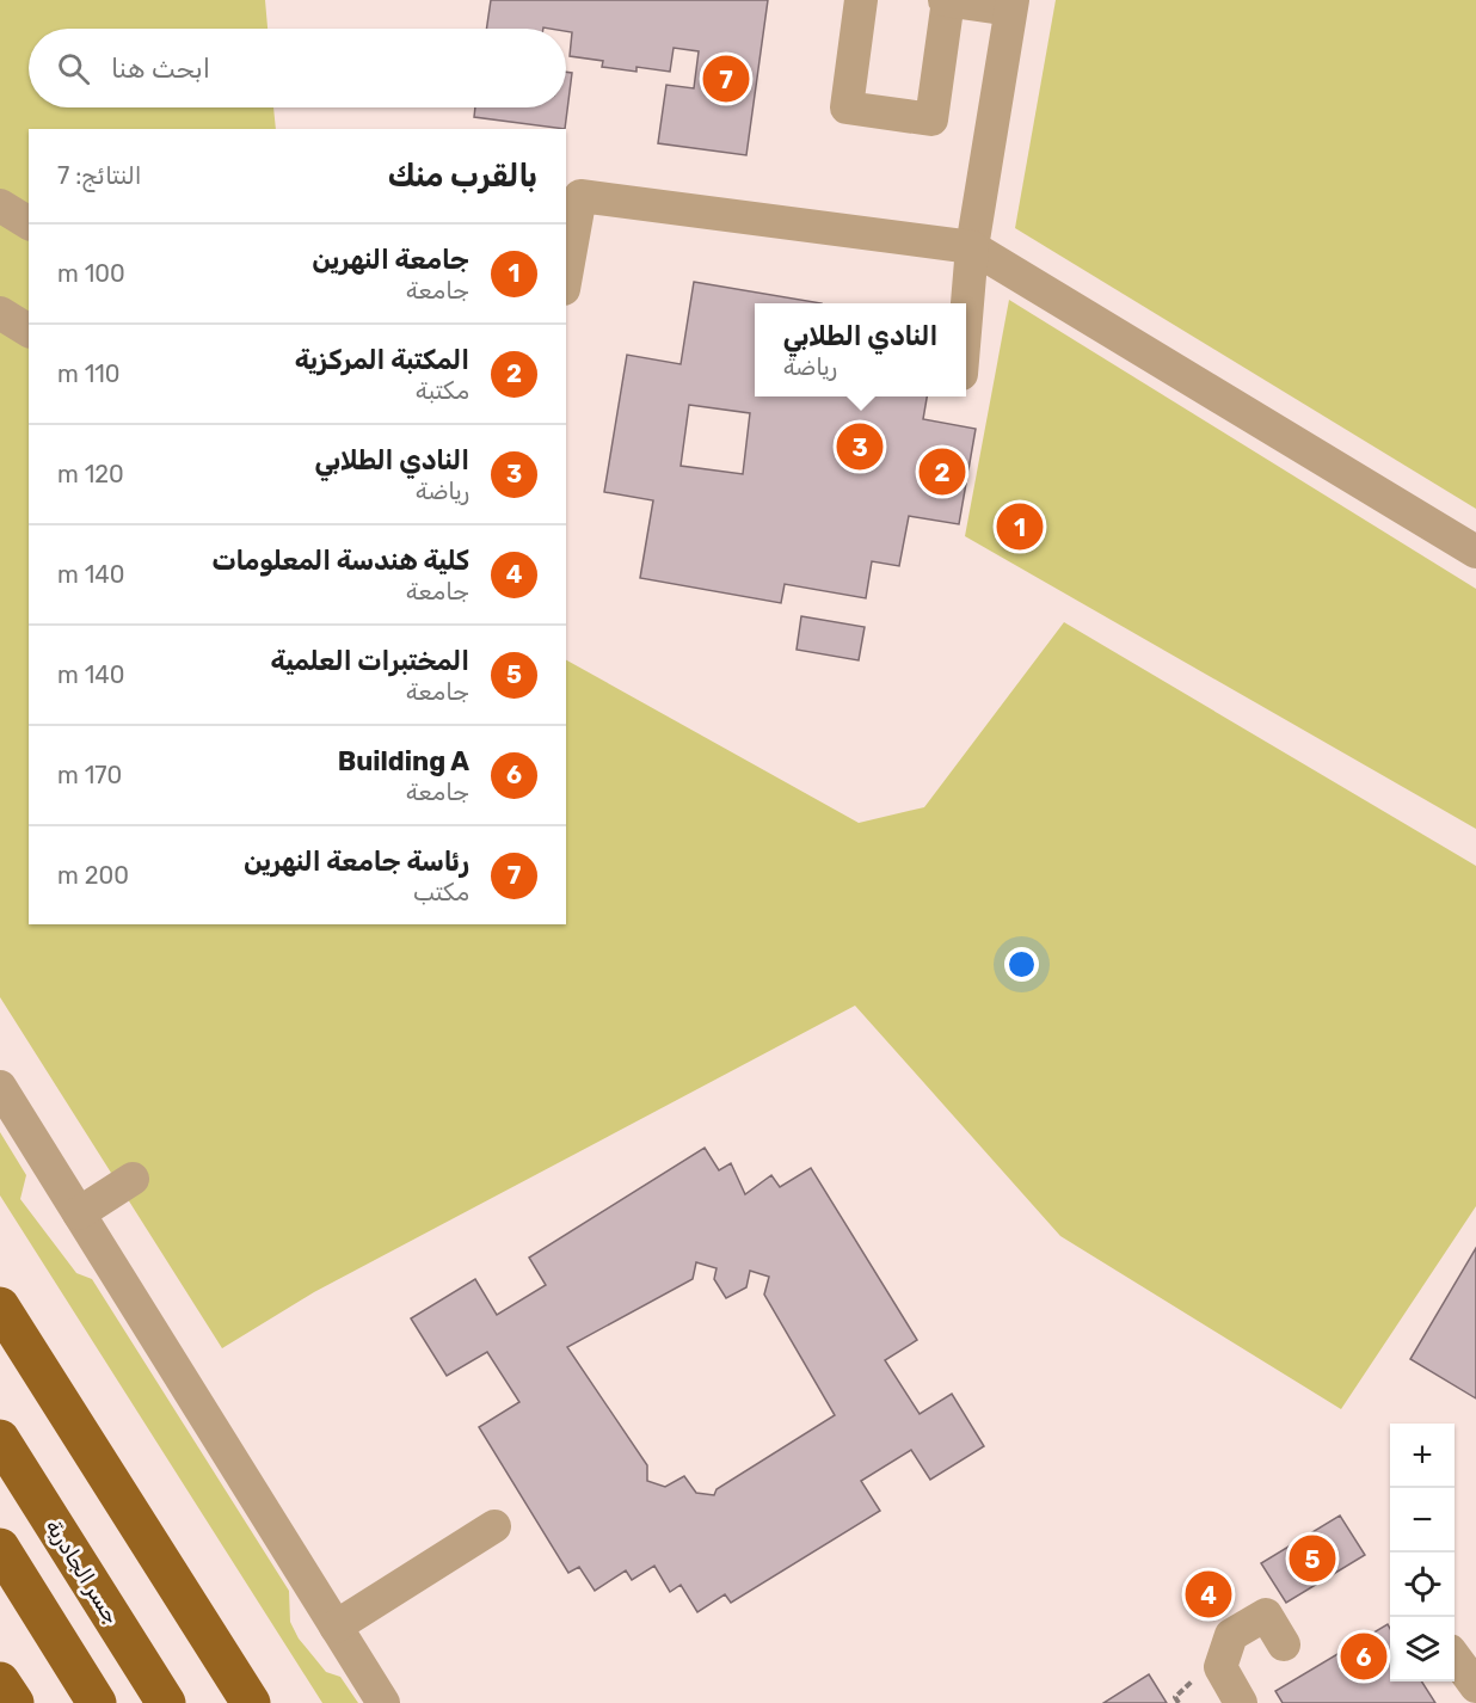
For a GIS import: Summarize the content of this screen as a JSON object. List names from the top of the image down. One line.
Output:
{"streets":{"main road":["جسر الجادرية"]},"page":{"search":"ابحث هنا","pins":["7","3","2","1","5","4","6"],"heading":["بالقرب منك","النتائج: 7"],"list":[{"mark":"1","name":"جامعة النهرين","note":"جامعة","value":"100 m"},{"mark":"2","name":"المكتبة المركزية","note":"مكتبة","value":"110 m"},{"mark":"3","name":"النادي الطلابي","note":"رياضة","value":"120 m"},{"mark":"4","name":"كلية هندسة المعلومات","note":"جامعة","value":"140 m"},{"mark":"5","name":"المختبرات العلمية","note":"جامعة","value":"140 m"},{"mark":"6","name":"Building A","note":"جامعة","value":"170 m"},{"mark":"7","name":"رئاسة جامعة النهرين","note":"مكتب","value":"200 m"}],"popup":["النادي الطلابي","رياضة"],"map_buttons":["+","−"]}}
